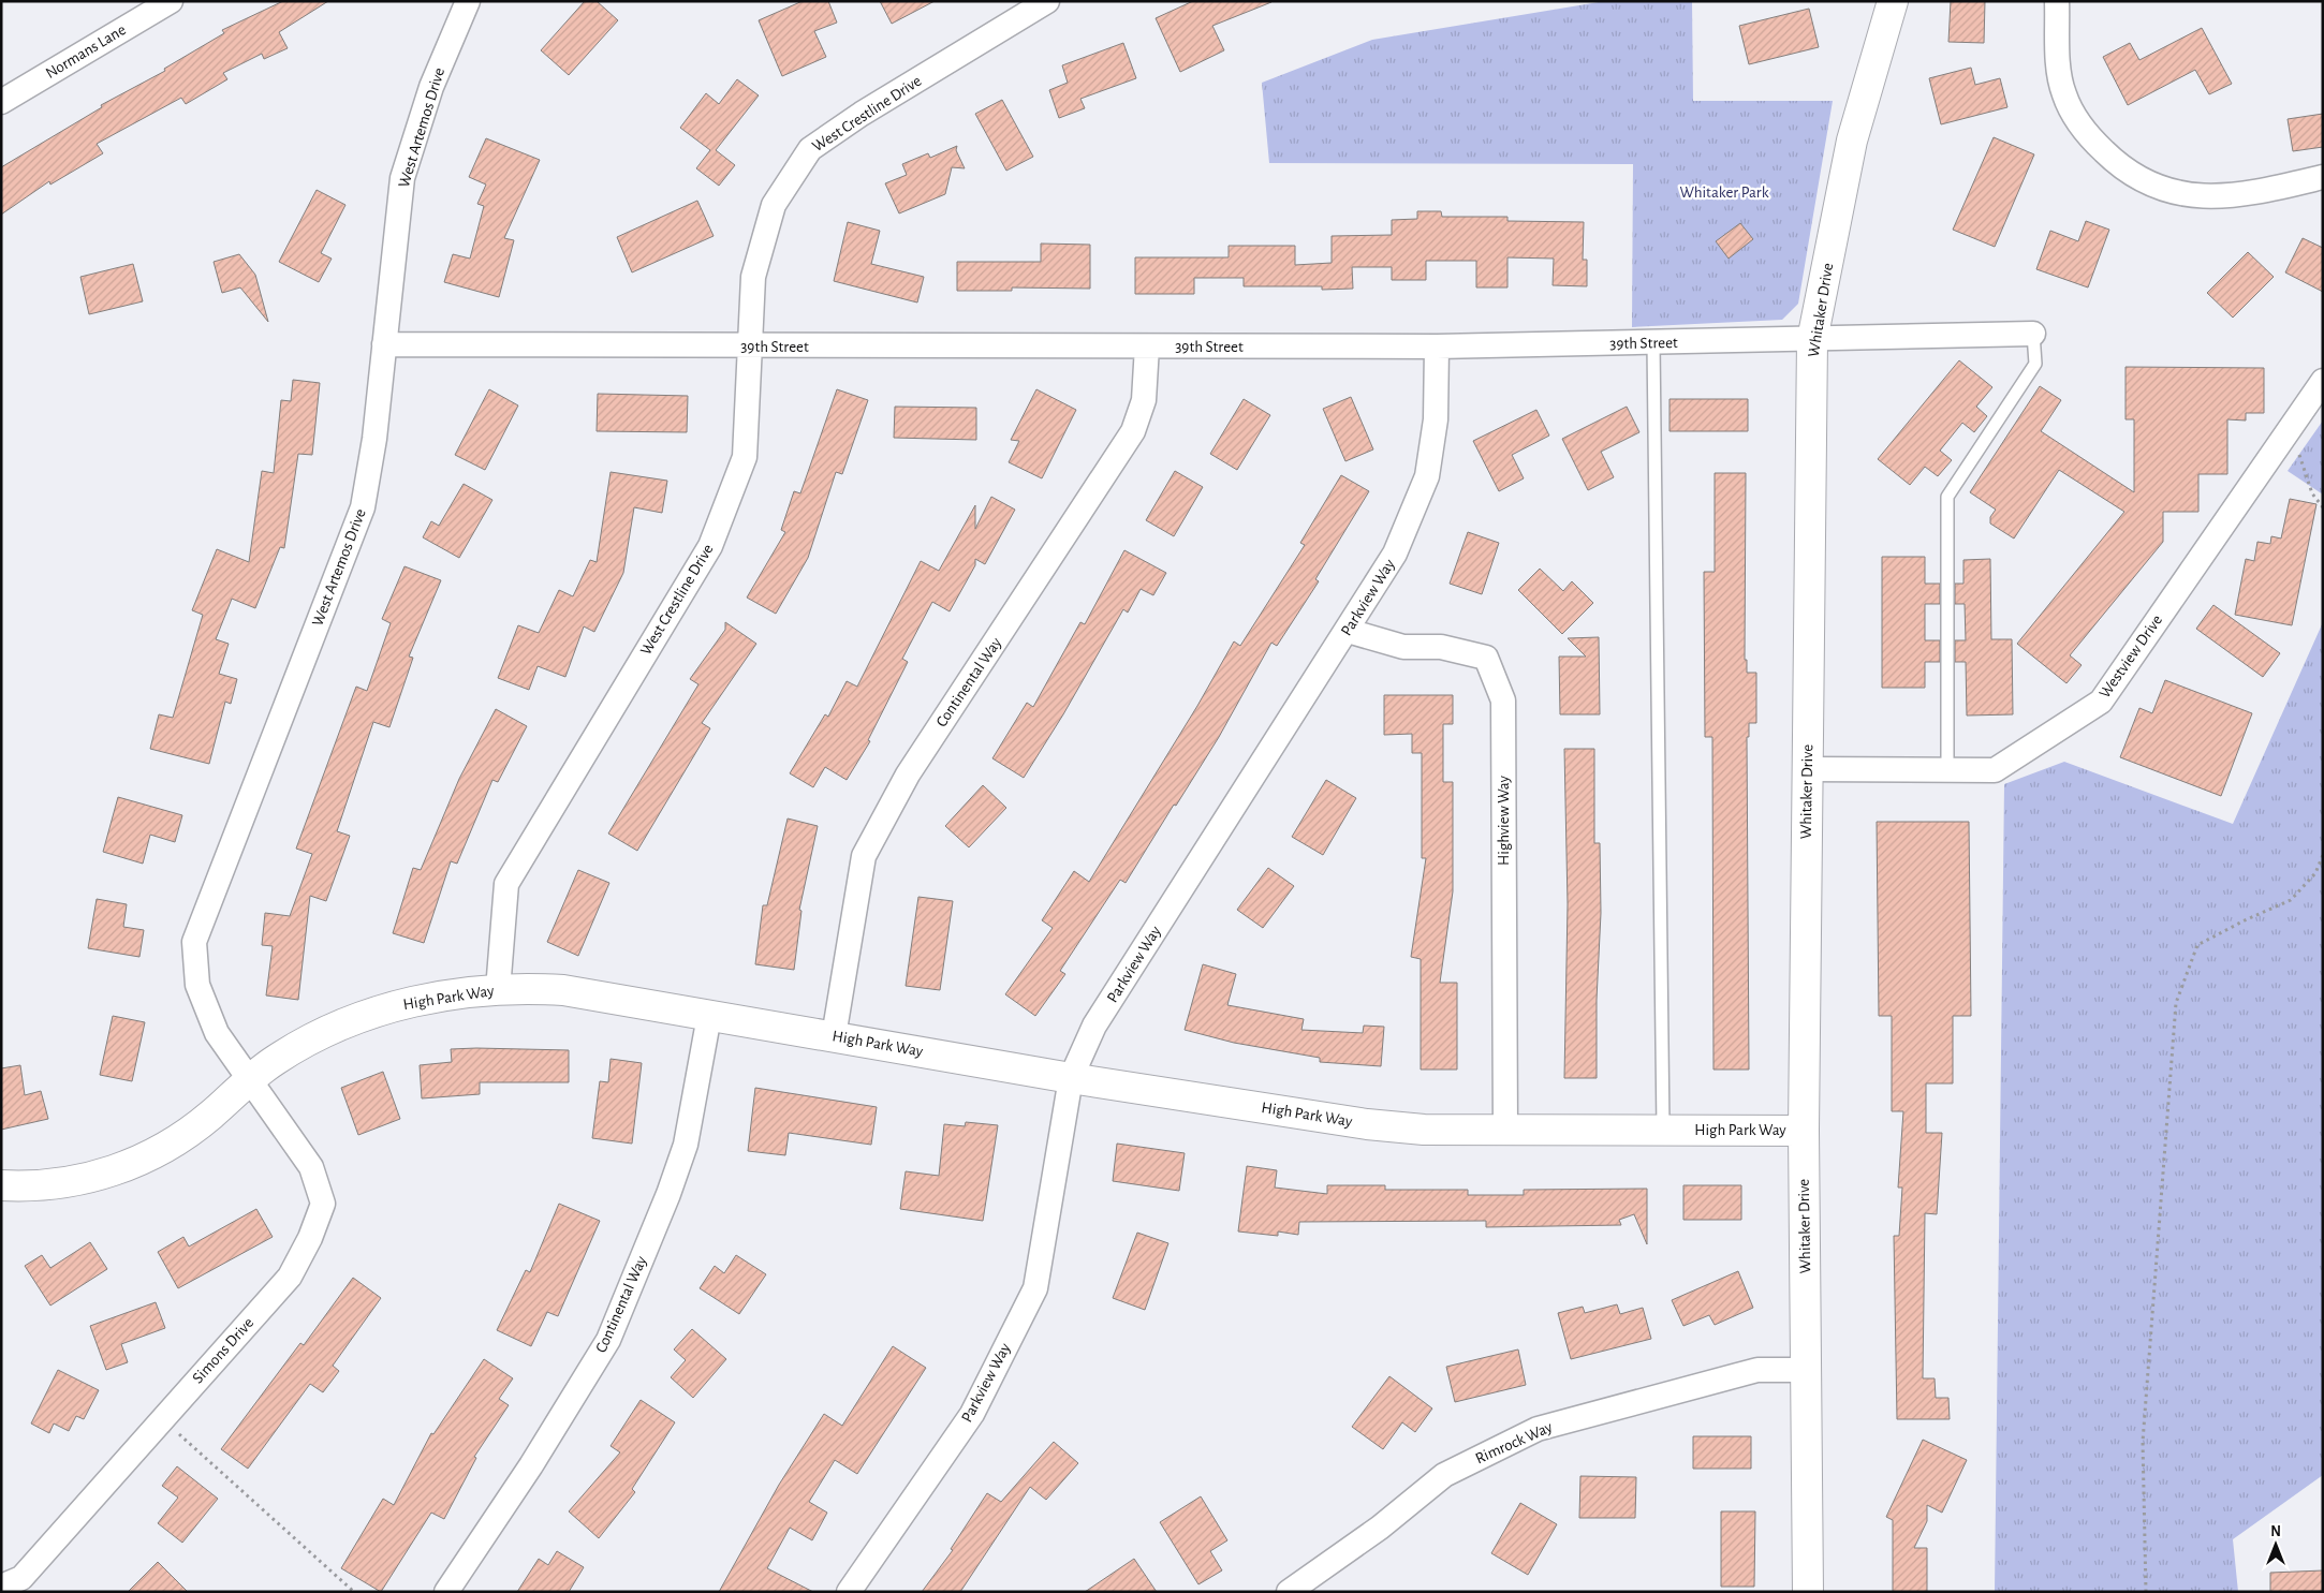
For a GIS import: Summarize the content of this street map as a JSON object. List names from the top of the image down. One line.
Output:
{"streets":{"street":["Normans Lane","West Crestline Drive","West Artemos Drive","Whitaker Drive","39th Street","Parkview Way","Westview Drive","Continental Way","Highview Way","High Park Way","Simons Drive","Rimrock Way"]},"crossings":[["West Crestline Drive","39th Street"],["West Crestline Drive","High Park Way"],["West Artemos Drive","39th Street"],["West Artemos Drive","High Park Way"],["West Artemos Drive","Simons Drive"],["Whitaker Drive","39th Street"],["Whitaker Drive","Westview Drive"],["Whitaker Drive","High Park Way"],["Whitaker Drive","Rimrock Way"],["39th Street","Parkview Way"],["39th Street","Continental Way"],["Parkview Way","Highview Way"],["Parkview Way","High Park Way"],["Continental Way","High Park Way"],["Highview Way","High Park Way"],["High Park Way","Simons Drive"]],"parks":["Whitaker Park"],"north":"top"}
